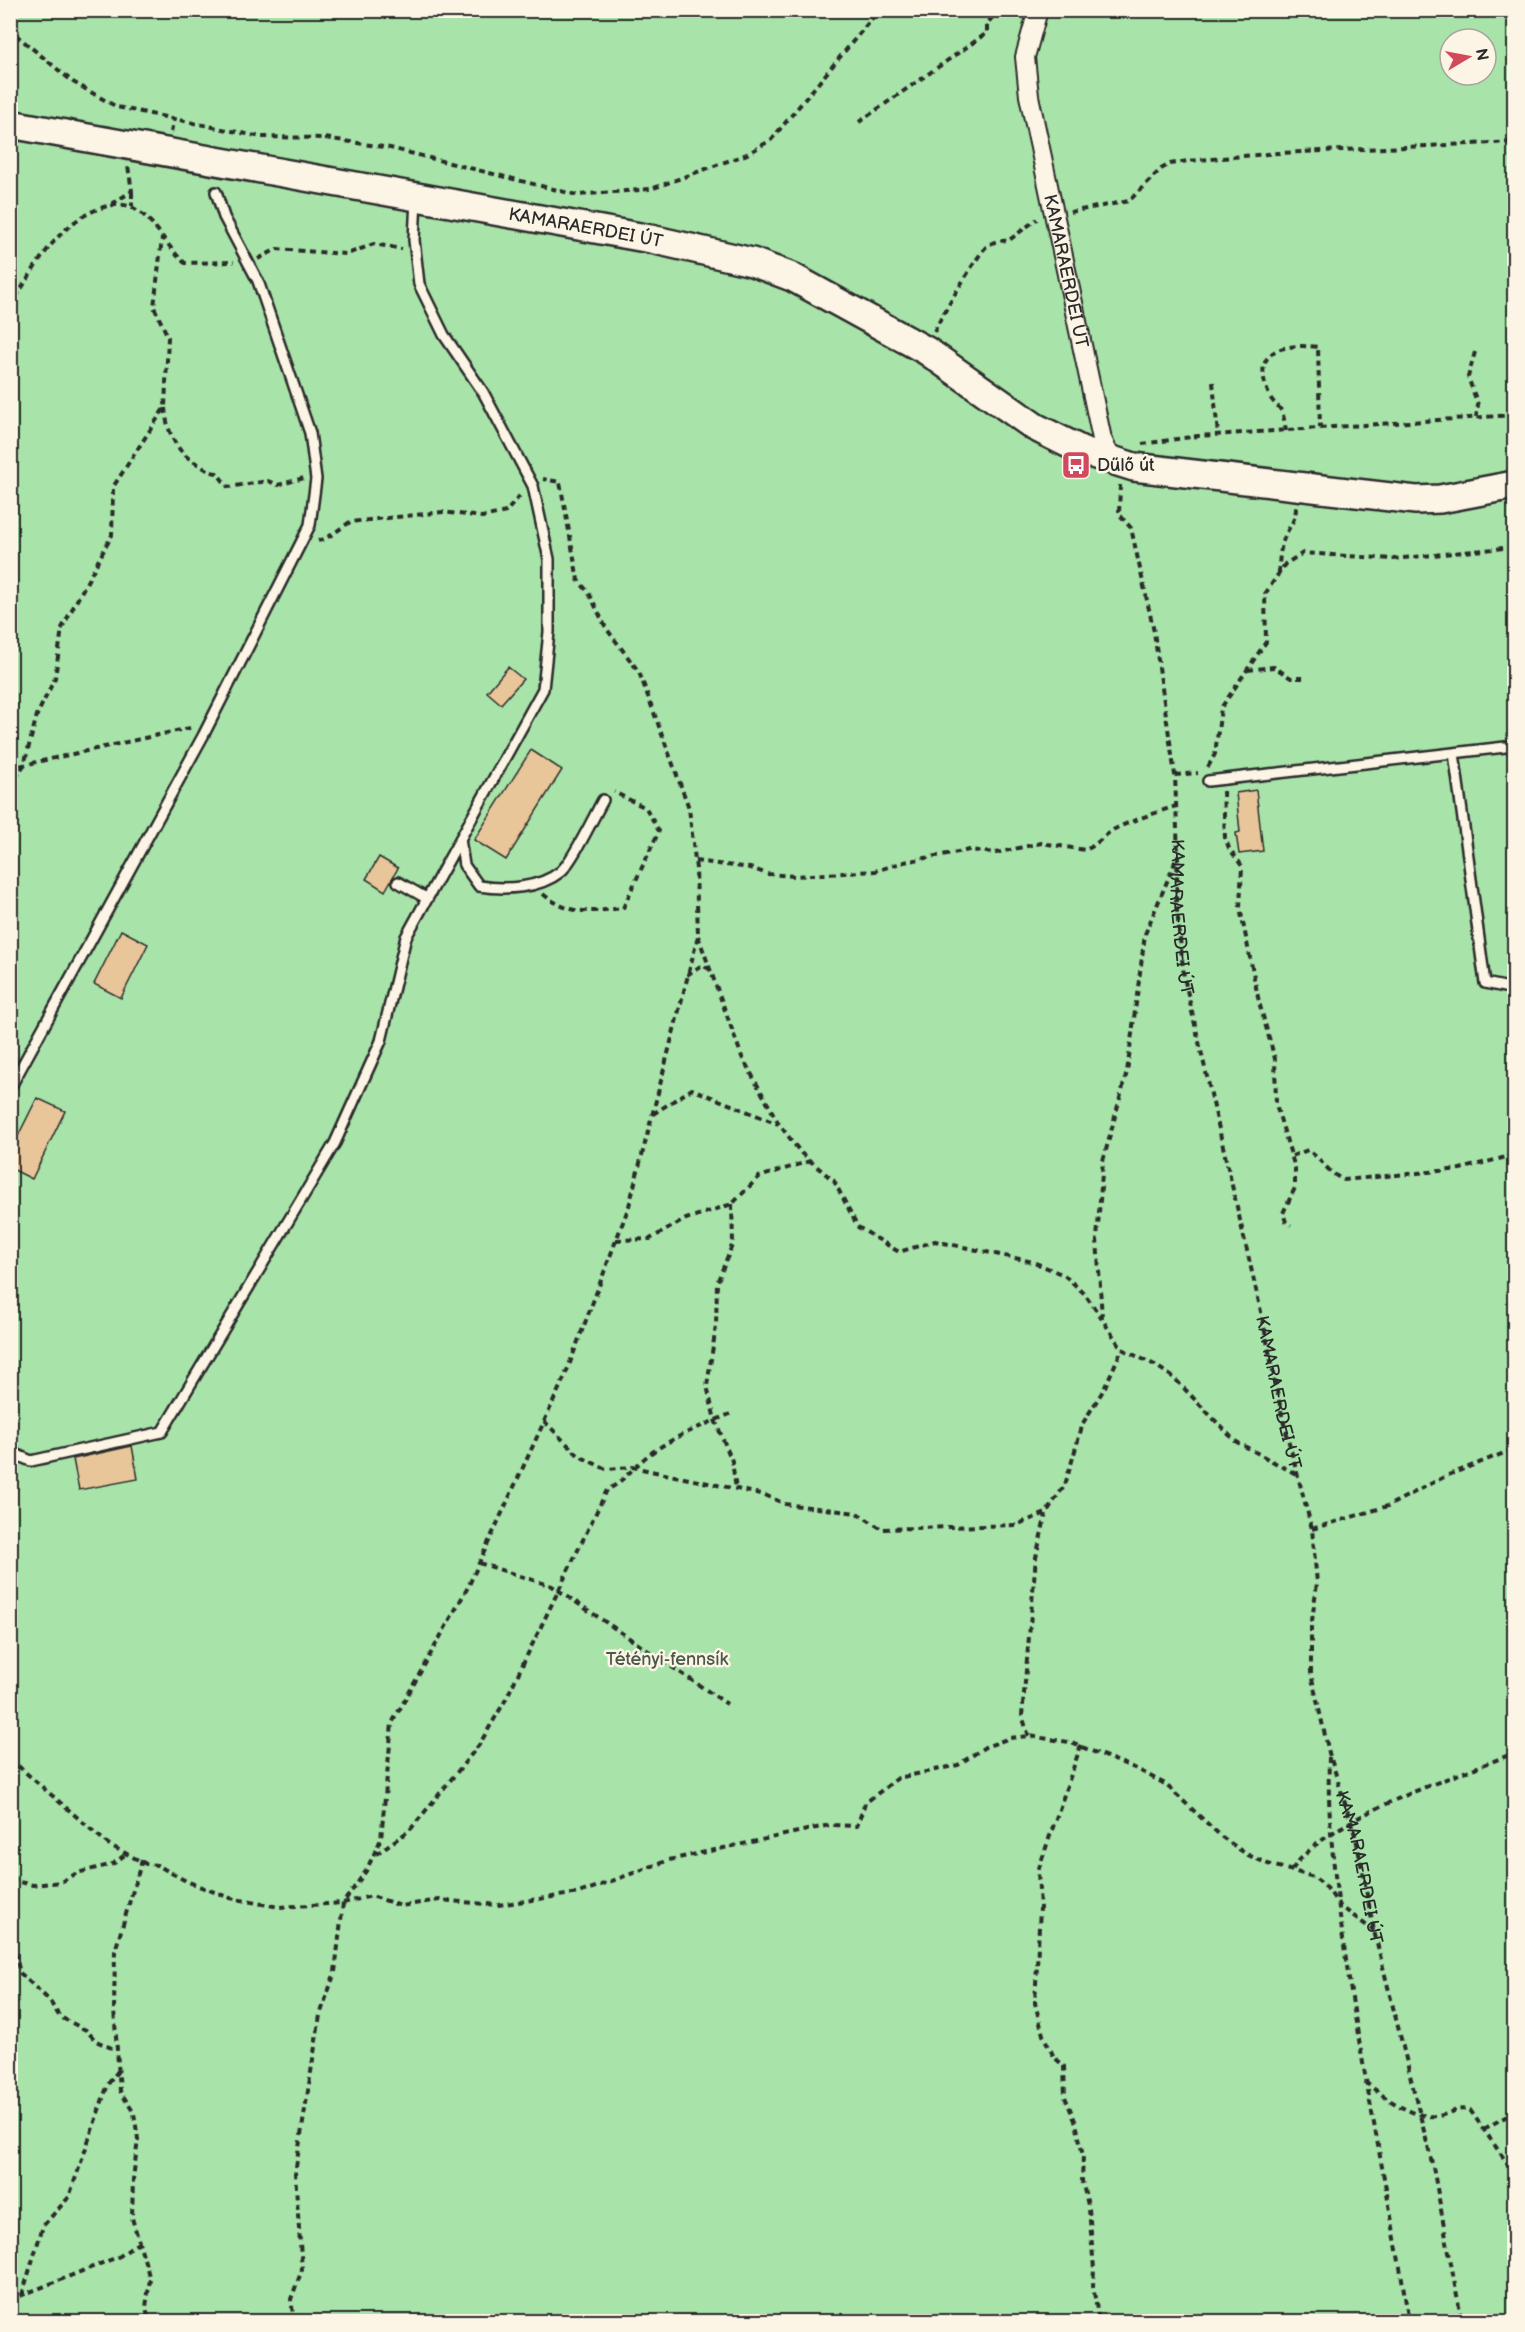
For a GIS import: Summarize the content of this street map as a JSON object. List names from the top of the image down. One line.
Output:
{"streets":{"street":["KAMARAERDEI ÚT"]},"parks":["Tétényi-fennsík"],"places":{"bus stop":["Dűlő út"]},"north":"right"}
